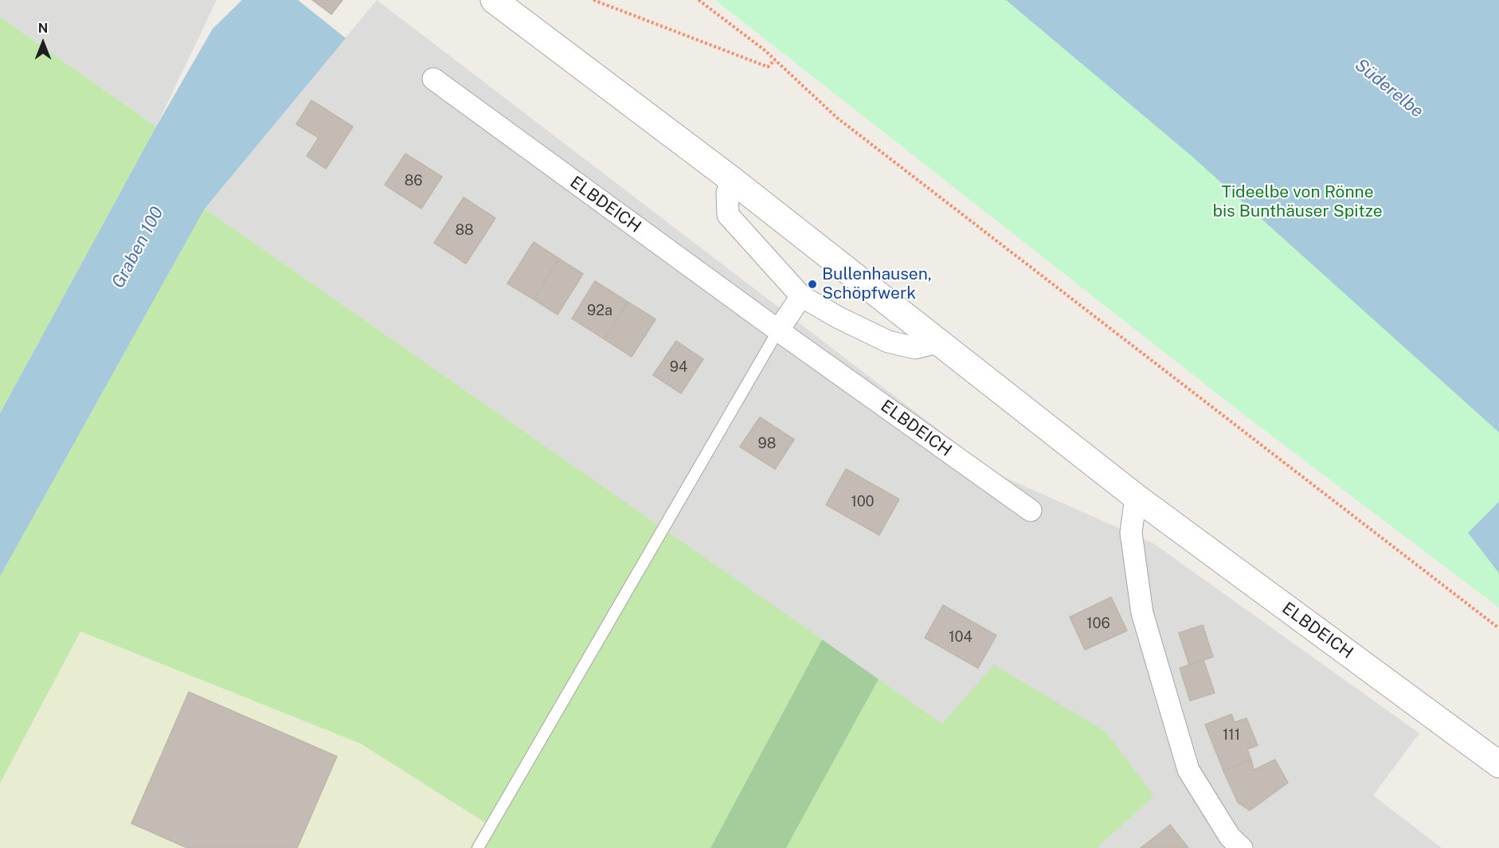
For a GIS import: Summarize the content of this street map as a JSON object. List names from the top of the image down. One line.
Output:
{"streets":{"street":["ELBDEICH"]},"water":["Süderelbe","Graben 100"],"parks":["Tideelbe von Rönne bis Bunthäuser Spitze"],"places":["Bullenhausen, Schöpfwerk"],"house_numbers":["86","88","92a","94","98","100","106","104","111"],"north":"top"}
